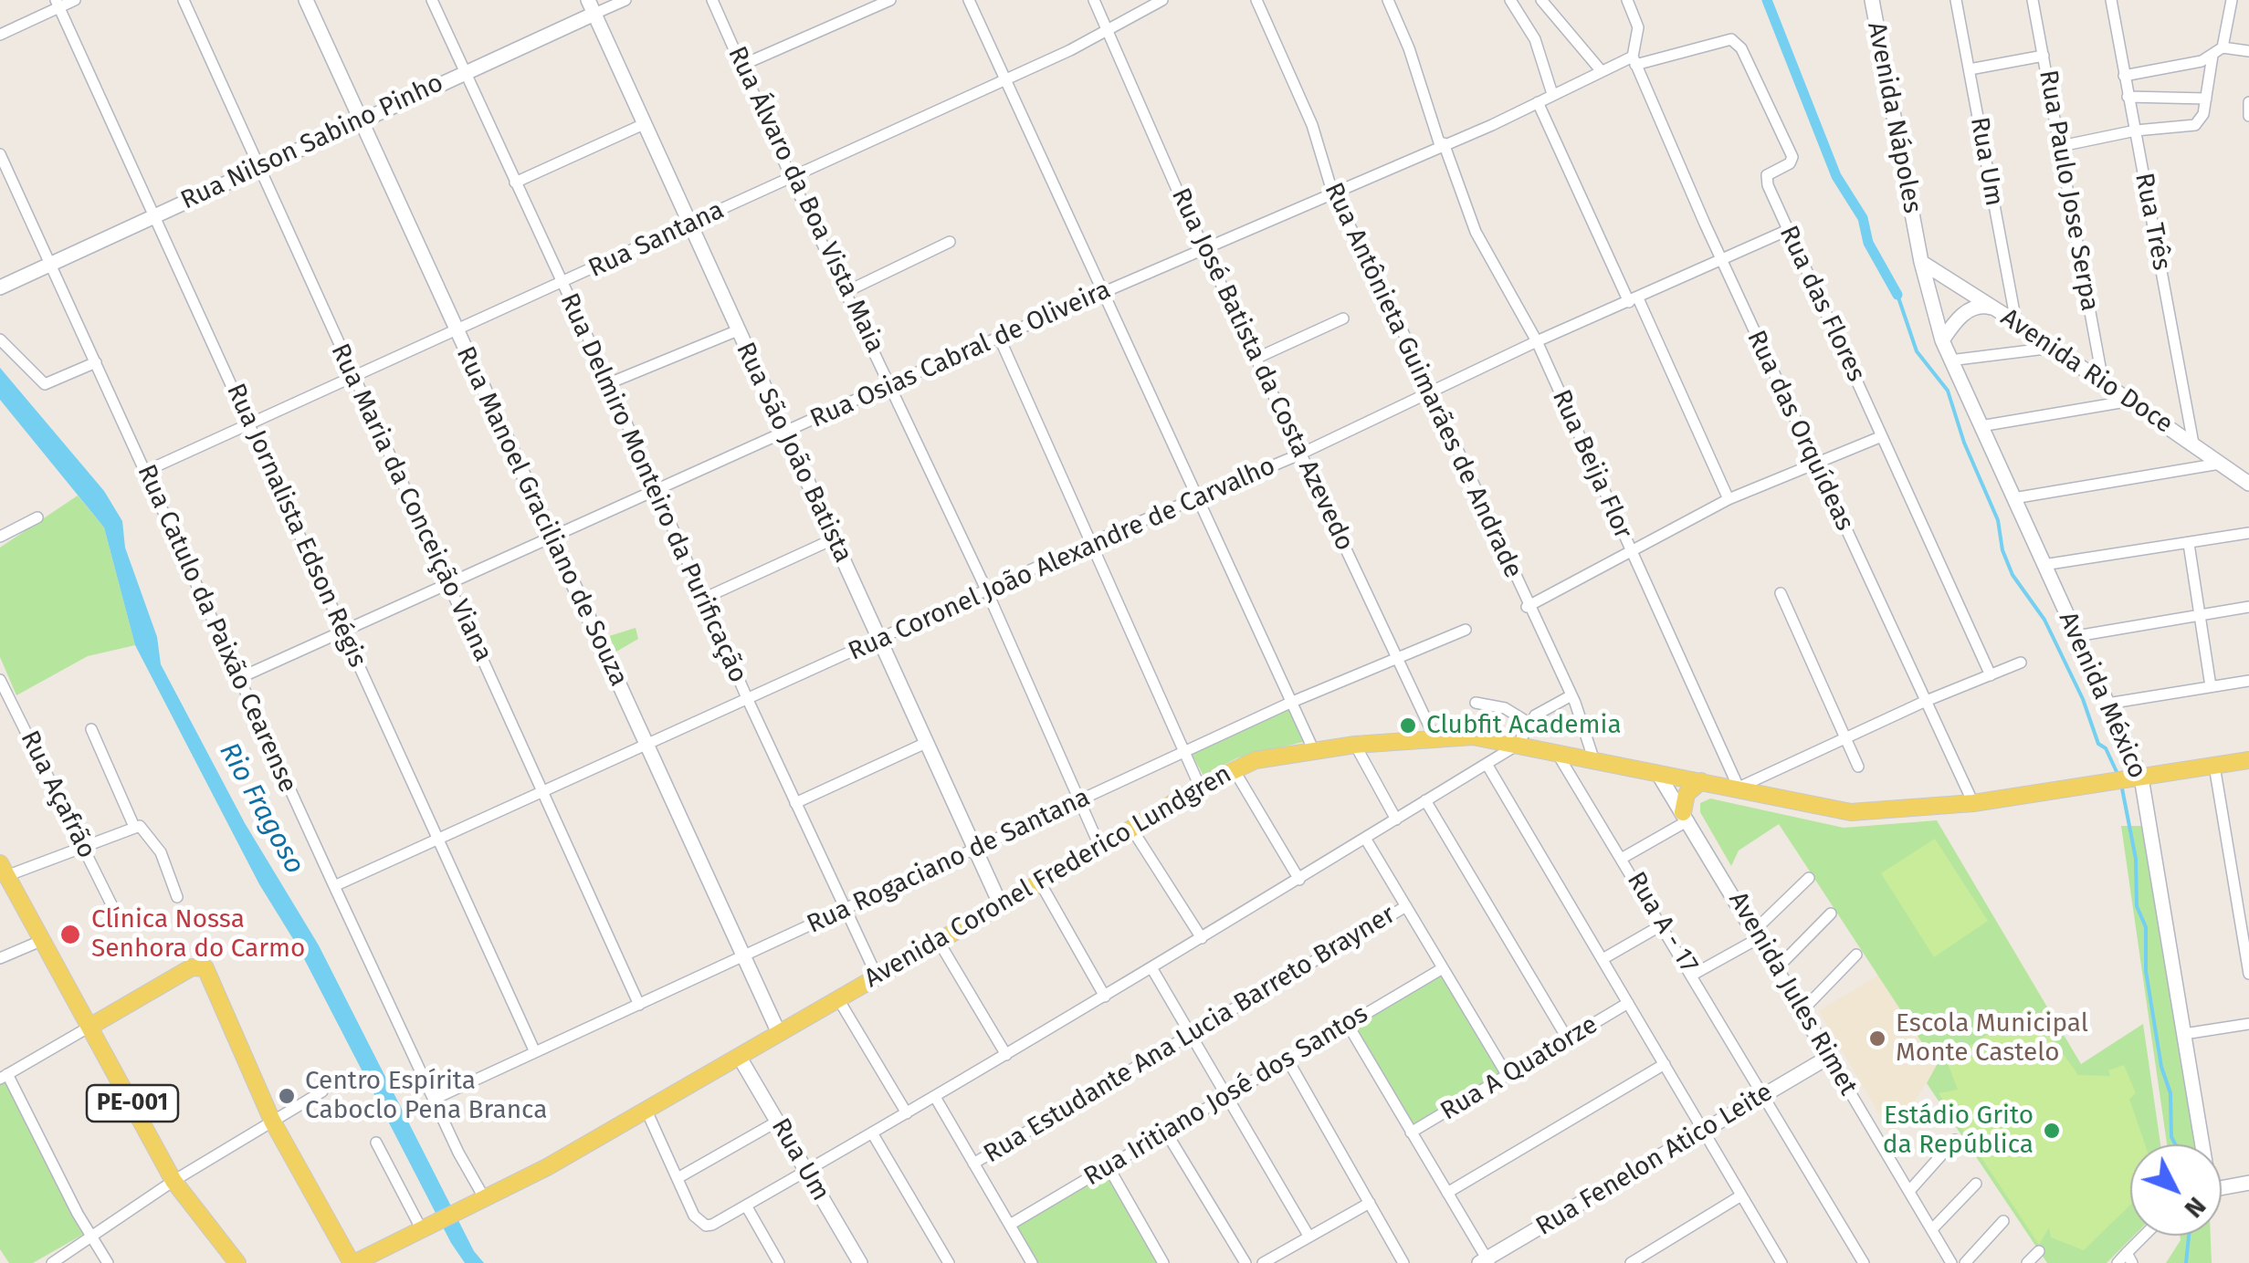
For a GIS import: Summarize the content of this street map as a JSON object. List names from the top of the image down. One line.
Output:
{"streets":{"main road":["Avenida Coronel Frederico Lundgren","PE-001"],"street":["Avenida Nápoles","Rua Nilson Sabino Pinho","Rua Um","Rua Paulo Jose Serpa","Rua Álvaro da Boa Vista Maia","Rua Três","Rua Santana","Rua das Flores","Rua Osias Cabral de Oliveira","Rua José Batista da Costa Azevedo","Avenida Rio Doce","Rua Antônieta Guimarães de Andrade","Rua das Orquídeas","Rua São João Batista","Rua Beija Flor","Rua Delmiro Monteiro da Purificação","Rua Maria da Conceição Viana","Rua Manoel Graciliano de Souza","Rua Jornalista Edson Régis","Rua Coronel João Alexandre de Carvalho","Rua Catulo da Paixão Cearense","Avenida México","Rua Açafrão","Rua Rogaciano de Santana","Rua A - 17","Avenida Jules Rimet","Rua Estudante Ana Lucia Barreto Brayner","Rua A Quatorze","Rua Iritiano José dos Santos","Rua Fenelon Atico Leite"]},"crossings":[["Avenida Nápoles","Avenida México"],["Rua Nilson Sabino Pinho","Rua São João Batista"],["Rua Nilson Sabino Pinho","Rua Delmiro Monteiro da Purificação"],["Rua Nilson Sabino Pinho","Rua Maria da Conceição Viana"],["Rua Nilson Sabino Pinho","Rua Manoel Graciliano de Souza"],["Rua Nilson Sabino Pinho","Rua Jornalista Edson Régis"],["Rua Nilson Sabino Pinho","Rua Catulo da Paixão Cearense"],["Rua Um","Avenida Rio Doce"],["Rua Um","Avenida Coronel Frederico Lundgren"],["Rua Paulo Jose Serpa","Avenida Rio Doce"],["Rua Álvaro da Boa Vista Maia","Rua Santana"],["Rua Álvaro da Boa Vista Maia","Rua Osias Cabral de Oliveira"],["Rua Álvaro da Boa Vista Maia","Rua Coronel João Alexandre de Carvalho"],["Rua Álvaro da Boa Vista Maia","Rua Rogaciano de Santana"],["Rua Álvaro da Boa Vista Maia","Avenida Coronel Frederico Lundgren"],["Rua Três","Avenida Rio Doce"],["Rua Santana","Rua José Batista da Costa Azevedo"],["Rua Santana","Rua São João Batista"],["Rua Santana","Rua Delmiro Monteiro da Purificação"],["Rua Santana","Rua Maria da Conceição Viana"],["Rua Santana","Rua Manoel Graciliano de Souza"],["Rua Santana","Rua Jornalista Edson Régis"],["Rua Santana","Rua Catulo da Paixão Cearense"],["Rua das Flores","Rua Osias Cabral de Oliveira"],["Rua das Flores","Rua das Orquídeas"],["Rua das Flores","Rua Coronel João Alexandre de Carvalho"],["Rua Osias Cabral de Oliveira","Rua José Batista da Costa Azevedo"],["Rua Osias Cabral de Oliveira","Rua Antônieta Guimarães de Andrade"],["Rua Osias Cabral de Oliveira","Rua das Orquídeas"],["Rua Osias Cabral de Oliveira","Rua São João Batista"],["Rua Osias Cabral de Oliveira","Rua Beija Flor"],["Rua Osias Cabral de Oliveira","Rua Delmiro Monteiro da Purificação"],["Rua Osias Cabral de Oliveira","Rua Maria da Conceição Viana"],["Rua Osias Cabral de Oliveira","Rua Manoel Graciliano de Souza"],["Rua Osias Cabral de Oliveira","Rua Jornalista Edson Régis"],["Rua Osias Cabral de Oliveira","Rua Catulo da Paixão Cearense"],["Rua José Batista da Costa Azevedo","Rua Coronel João Alexandre de Carvalho"],["Rua José Batista da Costa Azevedo","Rua Rogaciano de Santana"],["Rua José Batista da Costa Azevedo","Avenida Coronel Frederico Lundgren"],["Avenida Rio Doce","Avenida México"],["Rua Antônieta Guimarães de Andrade","Rua Coronel João Alexandre de Carvalho"],["Rua Antônieta Guimarães de Andrade","Avenida Coronel Frederico Lundgren"],["Rua das Orquídeas","Rua Coronel João Alexandre de Carvalho"],["Rua das Orquídeas","Avenida Coronel Frederico Lundgren"],["Rua São João Batista","Rua Coronel João Alexandre de Carvalho"],["Rua São João Batista","Rua Rogaciano de Santana"],["Rua São João Batista","Avenida Coronel Frederico Lundgren"],["Rua Beija Flor","Rua Coronel João Alexandre de Carvalho"],["Rua Beija Flor","Avenida Coronel Frederico Lundgren"],["Rua Delmiro Monteiro da Purificação","Rua Coronel João Alexandre de Carvalho"],["Rua Delmiro Monteiro da Purificação","Rua Rogaciano de Santana"],["Rua Delmiro Monteiro da Purificação","Avenida Coronel Frederico Lundgren"],["Rua Maria da Conceição Viana","Rua Coronel João Alexandre de Carvalho"],["Rua Maria da Conceição Viana","Rua Rogaciano de Santana"],["Rua Manoel Graciliano de Souza","Rua Coronel João Alexandre de Carvalho"],["Rua Manoel Graciliano de Souza","Rua Rogaciano de Santana"],["Rua Manoel Graciliano de Souza","Avenida Coronel Frederico Lundgren"],["Rua Jornalista Edson Régis","Rua Coronel João Alexandre de Carvalho"],["Rua Jornalista Edson Régis","Rua Rogaciano de Santana"],["Rua Coronel João Alexandre de Carvalho","Rua Catulo da Paixão Cearense"],["Rua Catulo da Paixão Cearense","Rua Rogaciano de Santana"],["Rua Catulo da Paixão Cearense","Avenida Coronel Frederico Lundgren"],["Avenida México","Avenida Coronel Frederico Lundgren"],["Avenida Coronel Frederico Lundgren","Rua A - 17"],["Avenida Coronel Frederico Lundgren","Avenida Jules Rimet"],["Rua A - 17","Rua Fenelon Atico Leite"],["Avenida Jules Rimet","Rua Fenelon Atico Leite"]],"water":["Rio Fragoso"],"places":["Clubfit Academia","Clínica Nossa Senhora do Carmo","Escola Municipal Monte Castelo","Centro Espírita Caboclo Pena Branca","Estádio Grito da República"],"north":"bottom right"}
